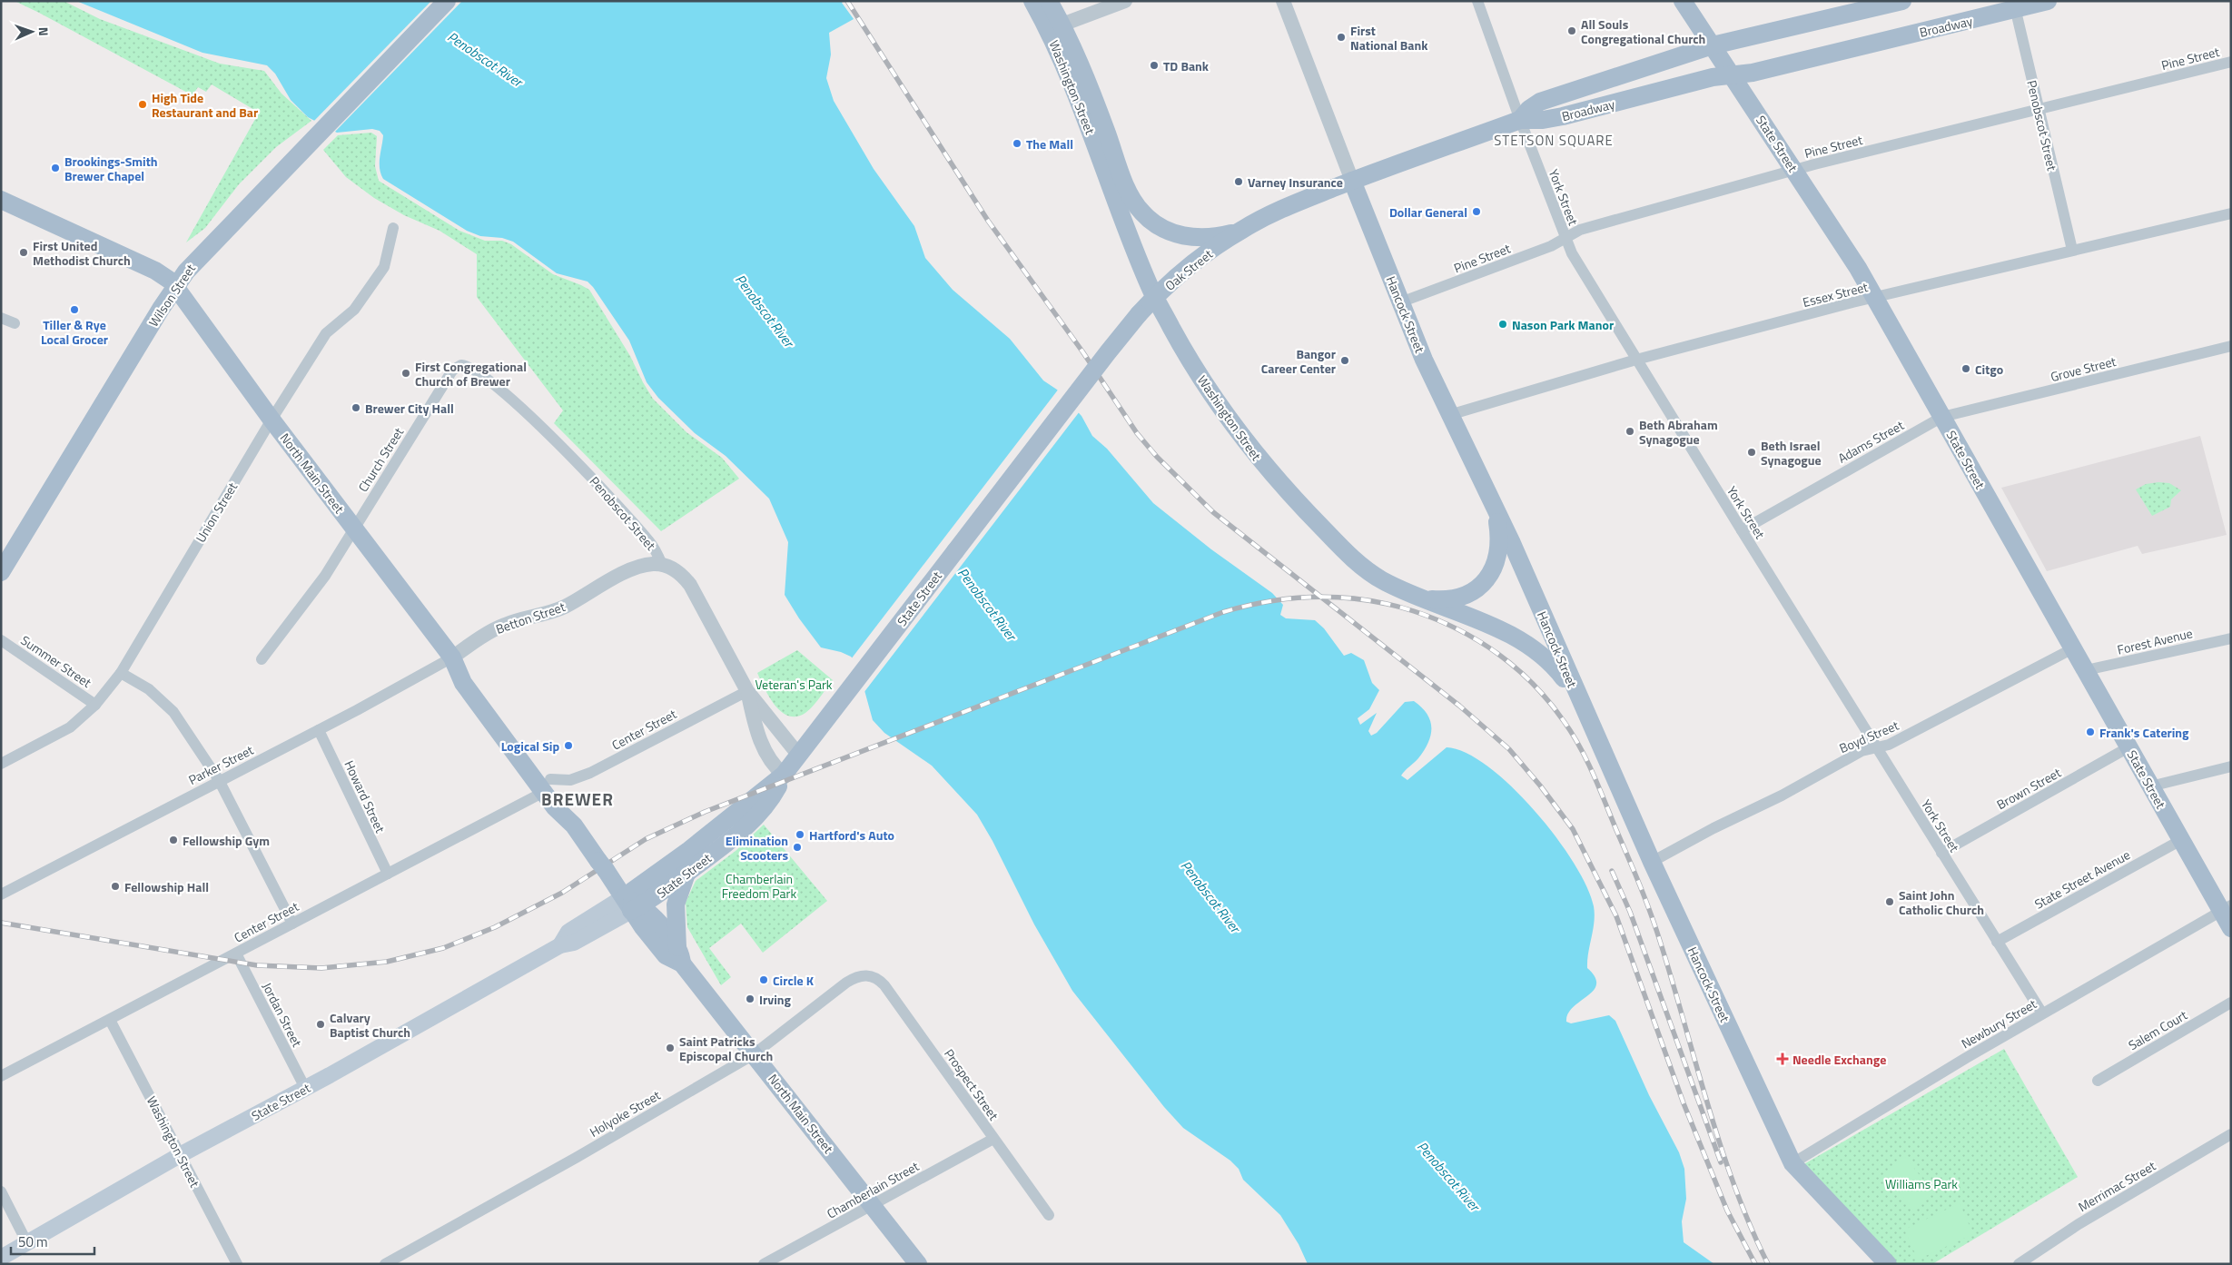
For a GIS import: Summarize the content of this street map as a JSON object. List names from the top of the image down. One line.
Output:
{"streets":{"main road":["Broadway","Washington Street","State Street","Oak Street","Wilson Street","Hancock Street","North Main Street"],"street":["Pine Street","Penobscot Street","York Street","Essex Street","Grove Street","Adams Street","Church Street","Union Street","Betton Street","Forest Avenue","Summer Street","Center Street","Boyd Street","Parker Street","Brown Street","Howard Street","State Street Avenue","Jordan Street","Newbury Street","Salem Court","Prospect Street","Holyoke Street","Merrimac Street","Chamberlain Street"]},"crossings":[["Broadway","Penobscot Street"],["Broadway","State Street"],["Broadway","York Street"],["Broadway","Oak Street"],["Pine Street","Penobscot Street"],["Pine Street","State Street"],["Pine Street","York Street"],["Pine Street","Hancock Street"],["Washington Street","State Street"],["Washington Street","Oak Street"],["Washington Street","Hancock Street"],["Washington Street","Center Street"],["Penobscot Street","Essex Street"],["Penobscot Street","Church Street"],["Penobscot Street","Betton Street"],["Penobscot Street","Center Street"],["State Street","Oak Street"],["State Street","Essex Street"],["State Street","Grove Street"],["State Street","Adams Street"],["State Street","North Main Street"],["State Street","Forest Avenue"],["State Street","Boyd Street"],["State Street","Brown Street"],["State Street","State Street Avenue"],["State Street","Jordan Street"],["State Street","Newbury Street"],["York Street","Oak Street"],["York Street","Essex Street"],["York Street","Adams Street"],["York Street","Boyd Street"],["York Street","Brown Street"],["York Street","State Street Avenue"],["York Street","Newbury Street"],["Oak Street","Hancock Street"],["Essex Street","Hancock Street"],["Wilson Street","North Main Street"],["Hancock Street","Boyd Street"],["Hancock Street","Newbury Street"],["Grove Street","Adams Street"],["Church Street","North Main Street"],["North Main Street","Union Street"],["North Main Street","Betton Street"],["North Main Street","Center Street"],["North Main Street","Parker Street"],["North Main Street","Holyoke Street"],["North Main Street","Chamberlain Street"],["Union Street","Summer Street"],["Betton Street","Parker Street"],["Center Street","Howard Street"],["Center Street","Jordan Street"],["Parker Street","Howard Street"],["Prospect Street","Holyoke Street"],["Prospect Street","Chamberlain Street"]],"districts":["STETSON SQUARE","BREWER"],"water":["Penobscot River"],"parks":["Veteran's Park","Chamberlain Freedom Park","Williams Park"],"places":{"other":["All Souls Congregational Church","First National Bank","TD Bank","High Tide Restaurant and Bar","The Mall","Brookings-Smith Brewer Chapel","Varney Insurance","Dollar General","First United Methodist Church","Tiller & Rye Local Grocer","Nason Park Manor","Bangor Career Center","Citgo","First Congregational Church of Brewer","Brewer City Hall","Beth Abraham Synagogue","Beth Israel Synagogue","Frank's Catering","Logical Sip","Hartford's Auto","Fellowship Gym","Elimination Scooters","Fellowship Hall","Saint John Catholic Church","Circle K","Irving","Calvary Baptist Church","Saint Patricks Episcopal Church"],"health":["Needle Exchange"]},"scale_bar":"50 m","north":"right"}
